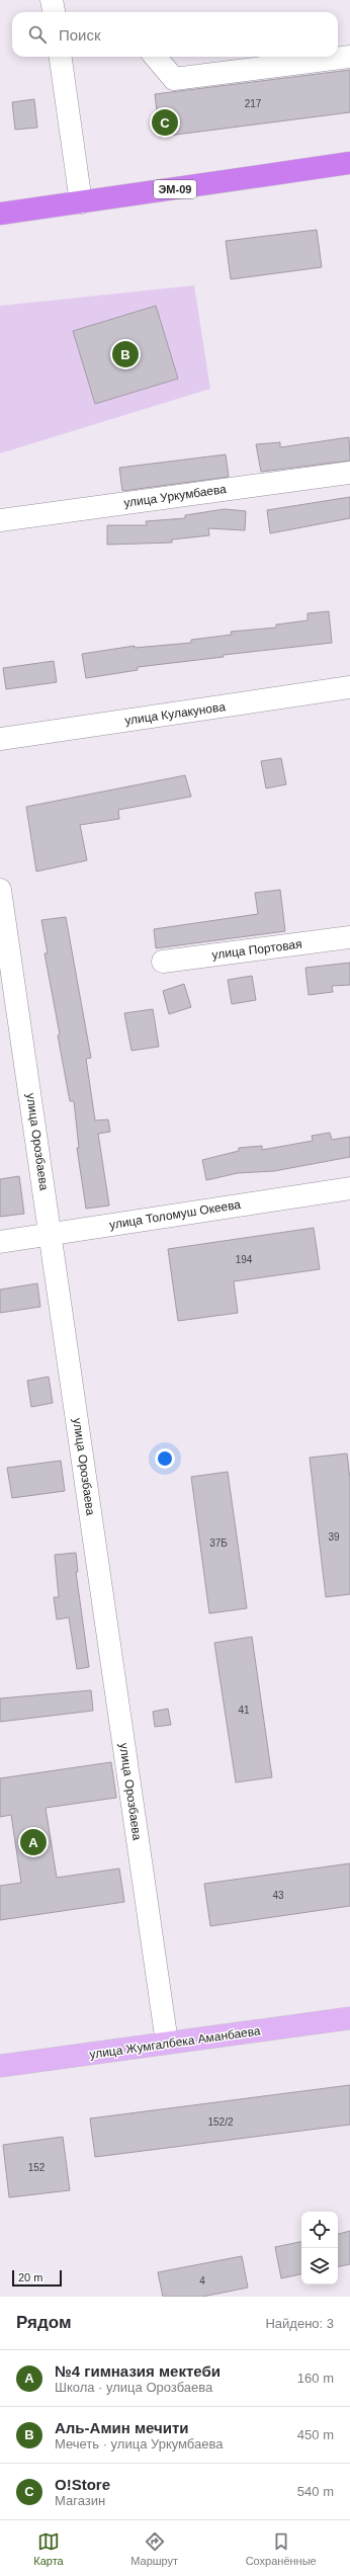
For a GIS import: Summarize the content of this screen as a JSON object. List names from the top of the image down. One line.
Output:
{"streets":{"highway":["ЭМ-09"],"main road":["улица Жумгалбека Аманбаева"],"street":["улица Уркумбаева","улица Кулакунова","улица Портовая","улица Орозбаева","улица Толомуш Океева"]},"crossings":[["улица Орозбаева","улица Толомуш Океева"],["улица Орозбаева","улица Жумгалбека Аманбаева"]],"house_numbers":["217","194","39","37Б","41","43","152/2","152","4"],"scale_bar":"20 m","page":{"search":"Поиск","pins":["C","B","A"],"scale":"20 m","heading":["Рядом","Найдено: 3"],"list":[{"mark":"A","name":"№4 гимназия мектеби","note":"Школа · улица Орозбаева","value":"160 m"},{"mark":"B","name":"Аль-Амин мечити","note":"Мечеть · улица Уркумбаева","value":"450 m"},{"mark":"C","name":"O!Store","note":"Магазин","value":"540 m"}],"nav":["Карта","Маршрут","Сохранённые"]}}
